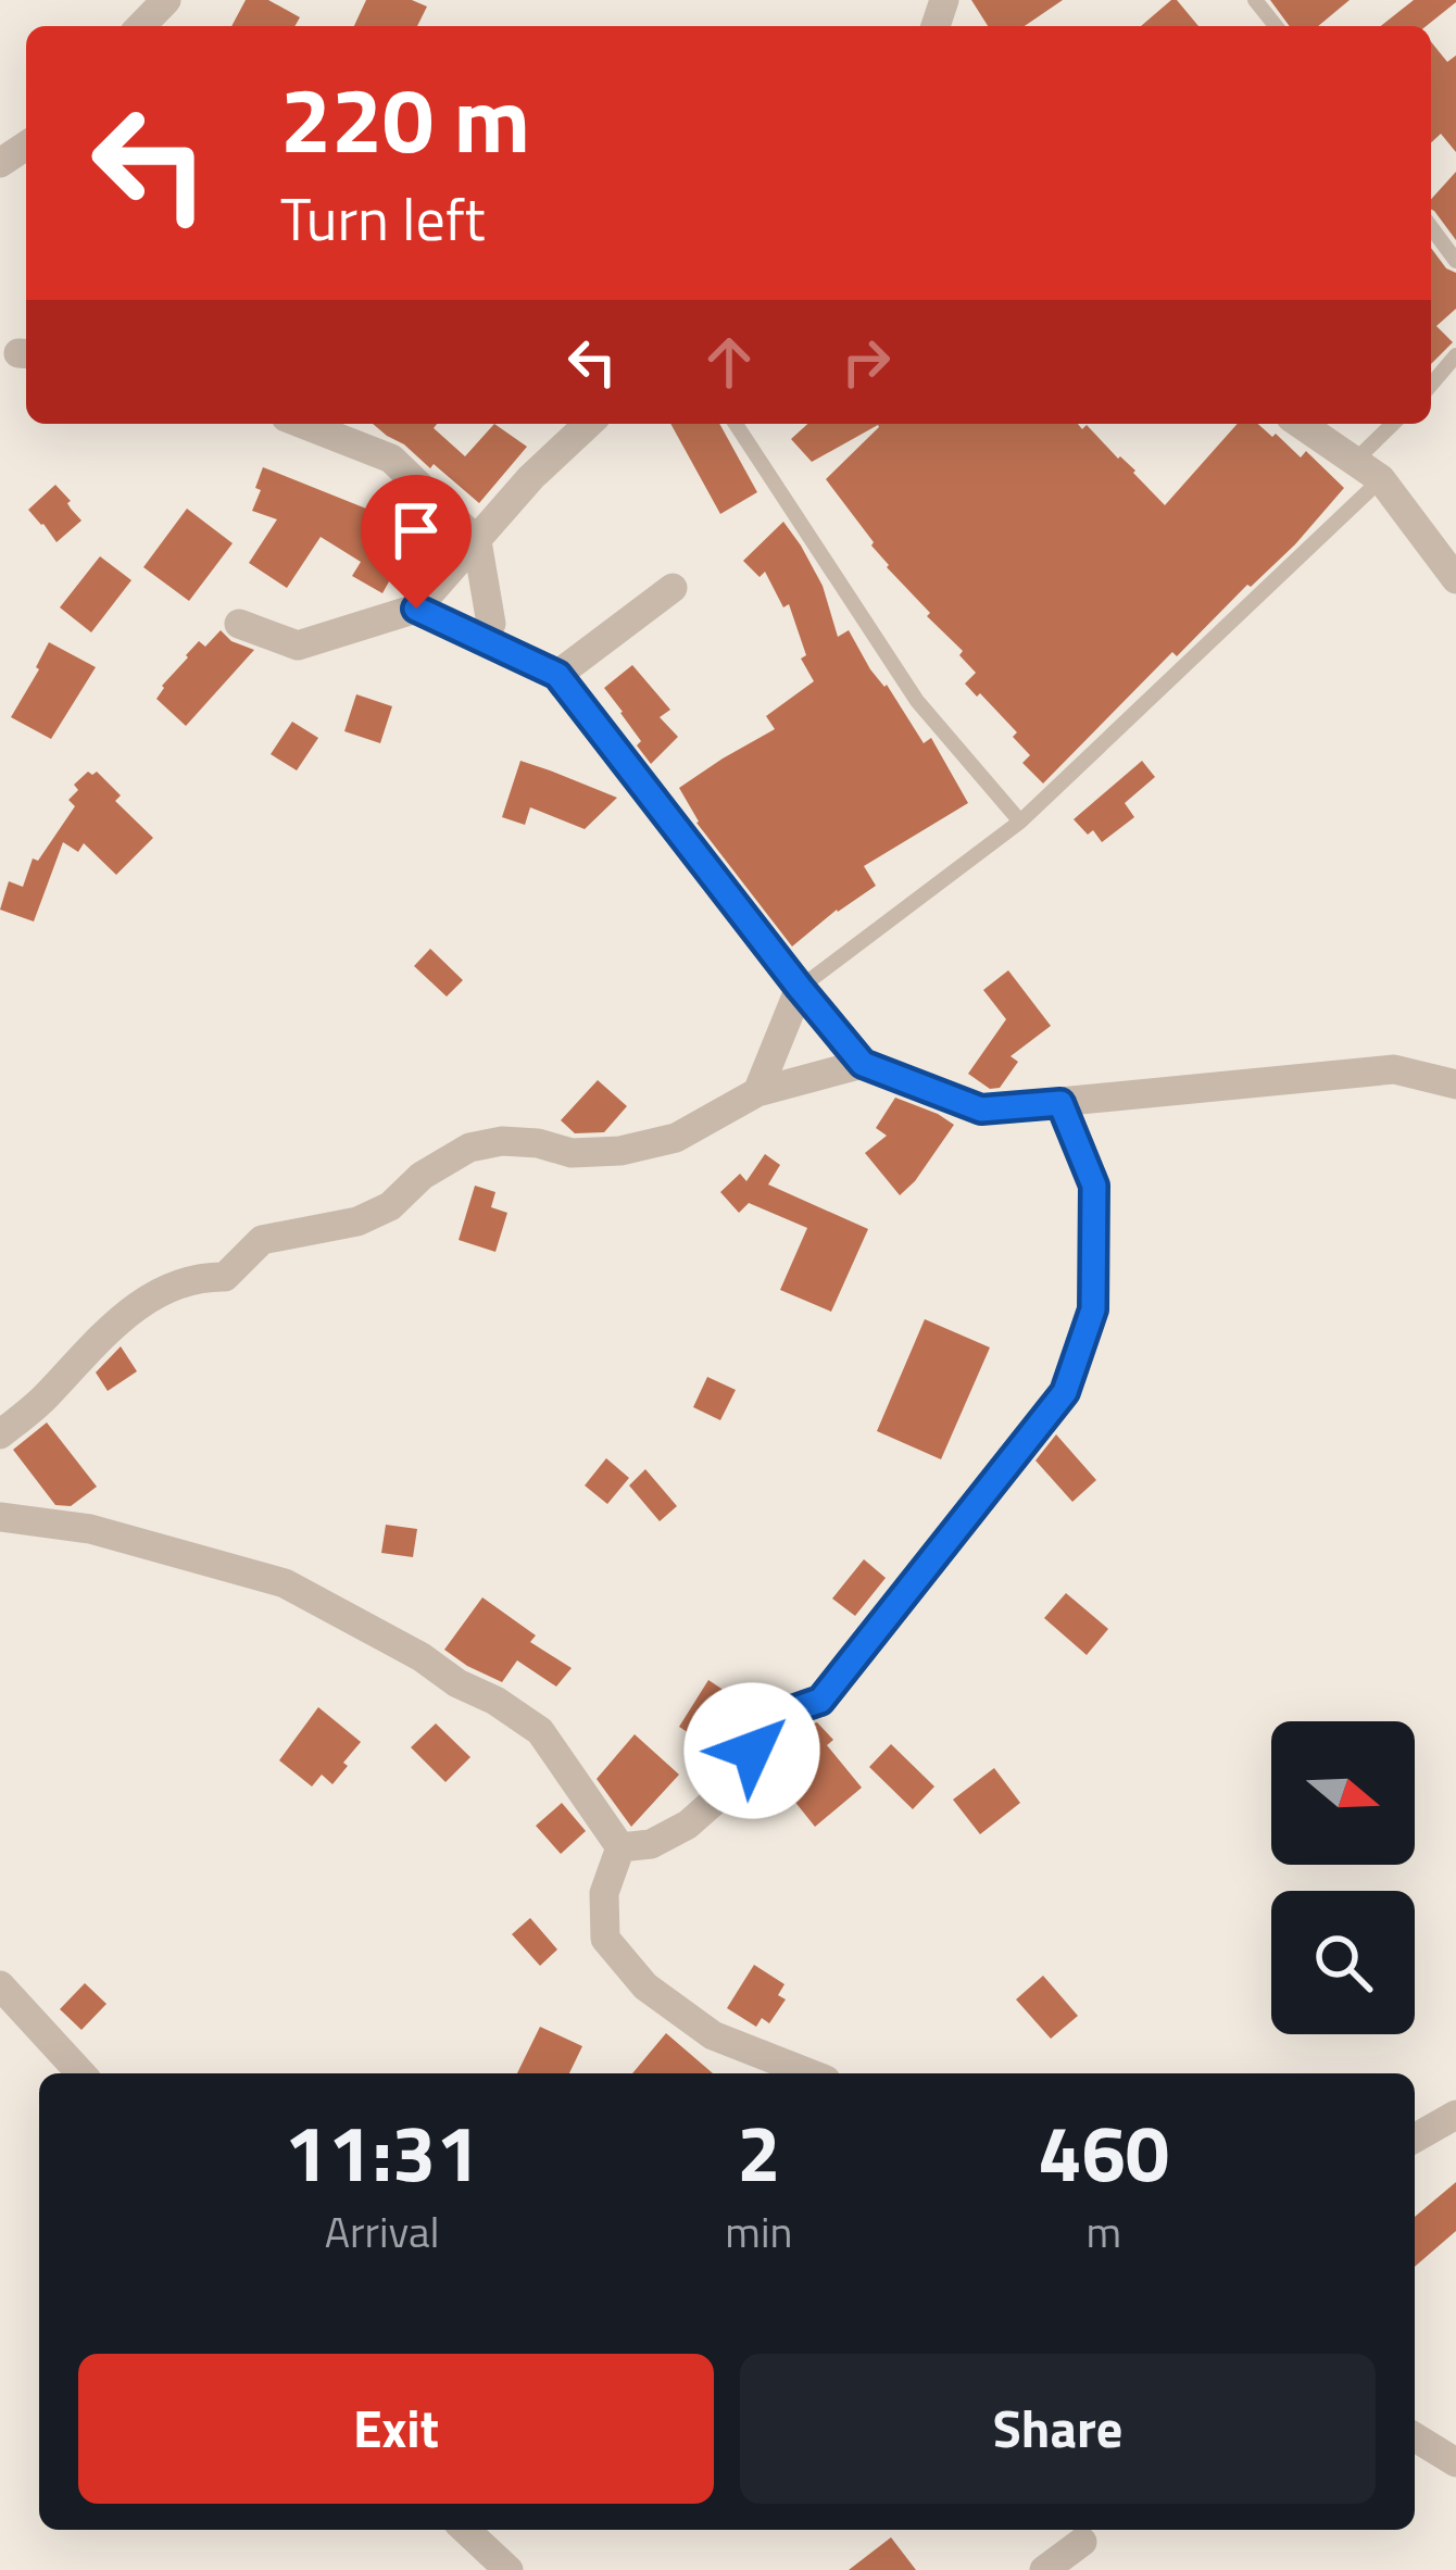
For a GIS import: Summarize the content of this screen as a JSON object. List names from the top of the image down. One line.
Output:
{"north":"right","page":{"turn":["220 m","Turn left"],"eta":["11:31","Arrival","2","min","460","m"],"buttons":["Exit","Share"]}}
